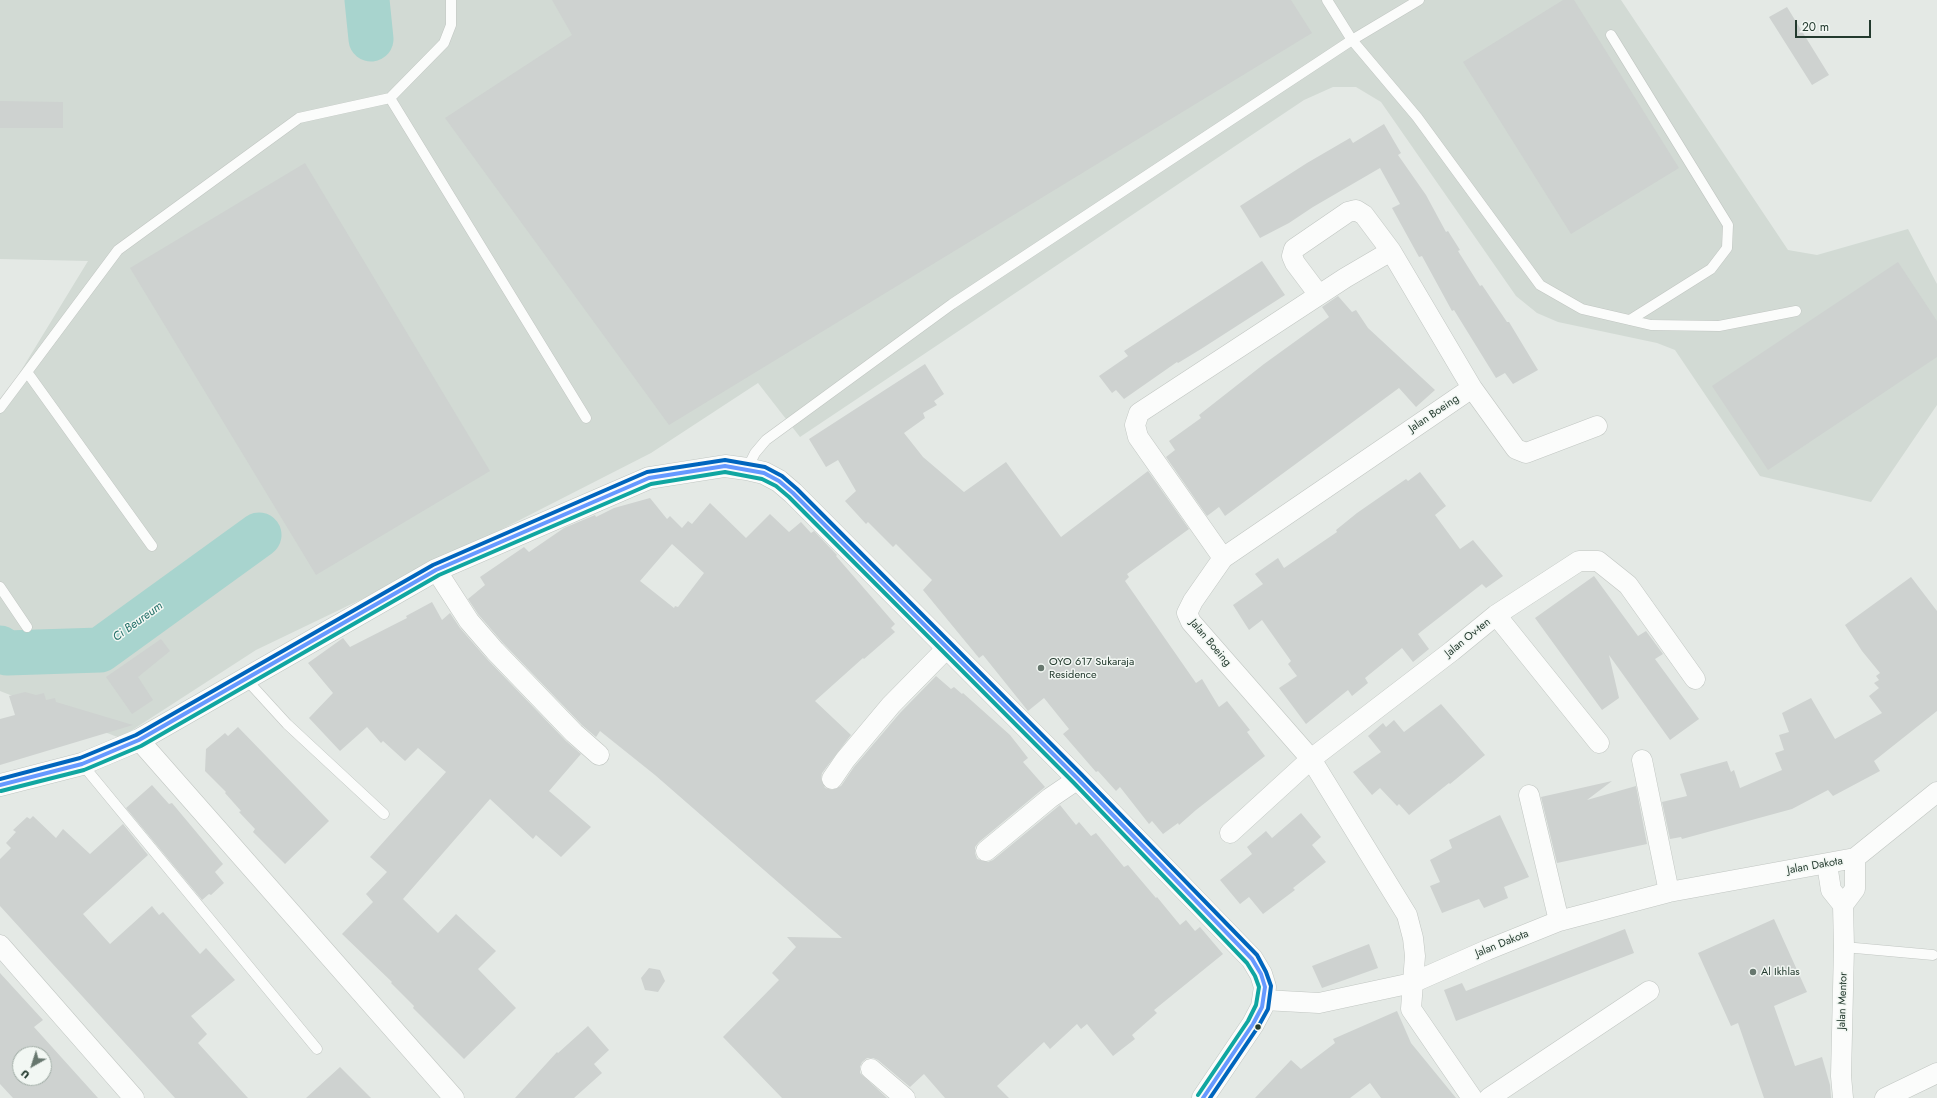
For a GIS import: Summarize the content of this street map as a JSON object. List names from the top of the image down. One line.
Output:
{"streets":{"street":["Jalan Boeing","Jalan Ov-ten","Jalan Dakota","Jalan Mentor"]},"crossings":[["Jalan Boeing","Jalan Ov-ten"],["Jalan Boeing","Jalan Dakota"]],"water":["Ci Beureum"],"places":["OYO 617 Sukaraja Residence","Al Ikhlas"],"scale_bar":"20 m","north":"bottom left"}
